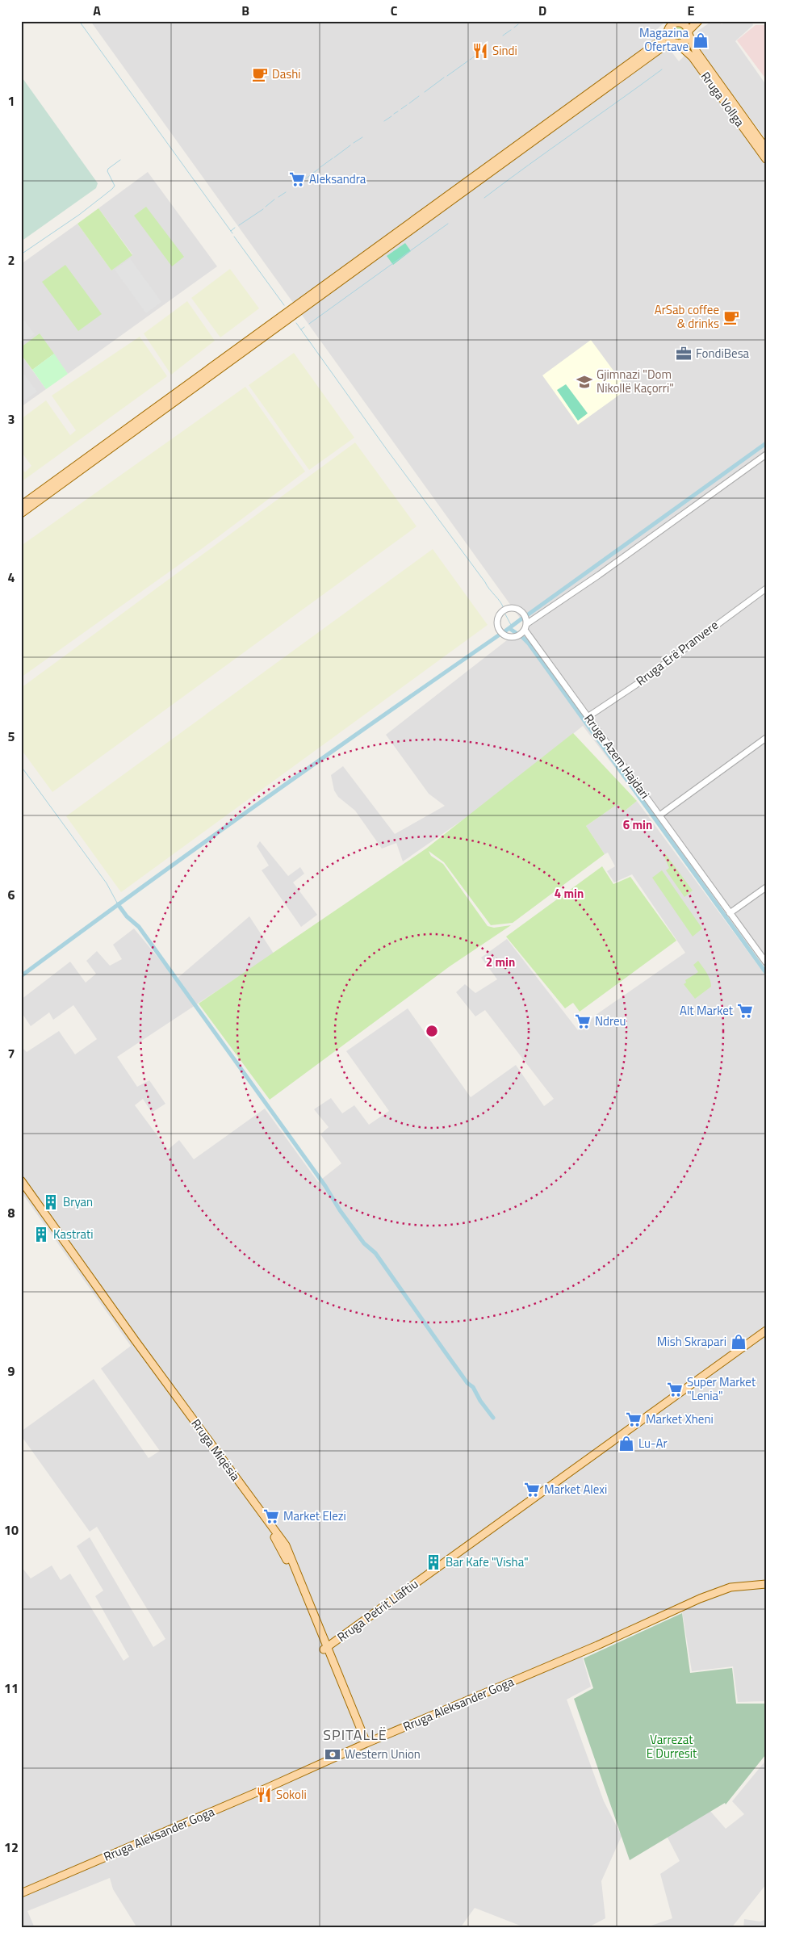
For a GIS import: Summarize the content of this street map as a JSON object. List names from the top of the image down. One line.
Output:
{"streets":{"main road":["Rruga Vollga","Rruga Miqësia","Rruga Petrit Llaftiu","Rruga Aleksander Goga"],"street":["Rruga Erë Pranvere","Rruga Azem Hajdari"]},"crossings":[["Rruga Erë Pranvere","Rruga Azem Hajdari"],["Rruga Miqësia","Rruga Petrit Llaftiu"],["Rruga Miqësia","Rruga Aleksander Goga"]],"districts":["SPITALLË"],"parks":["Varrezat E Durresit"],"places":{"shop":["Magazina Ofertave","Mish Skrapari","Lu-Ar"],"restaurant":["Sindi","Sokoli"],"cafe":["Dashi","ArSab coffee & drinks"],"supermarket":["Aleksandra","Alt Market","Ndreu","Super Market \"Lenia\"","Market Xheni","Market Alexi","Market Elezi"],"office":["FondiBesa"],"school or university":["Gjimnazi \"Dom Nikollë Kaçorri\""],"building":["Bryan","Kastrati","Bar Kafe \"Visha\""],"bank":["Western Union"]},"grid":{"columns":["A","B","C","D","E"],"rows":["1","2","3","4","5","6","7","8","9","10","11","12"]},"rings":["6 min","4 min","2 min"]}
